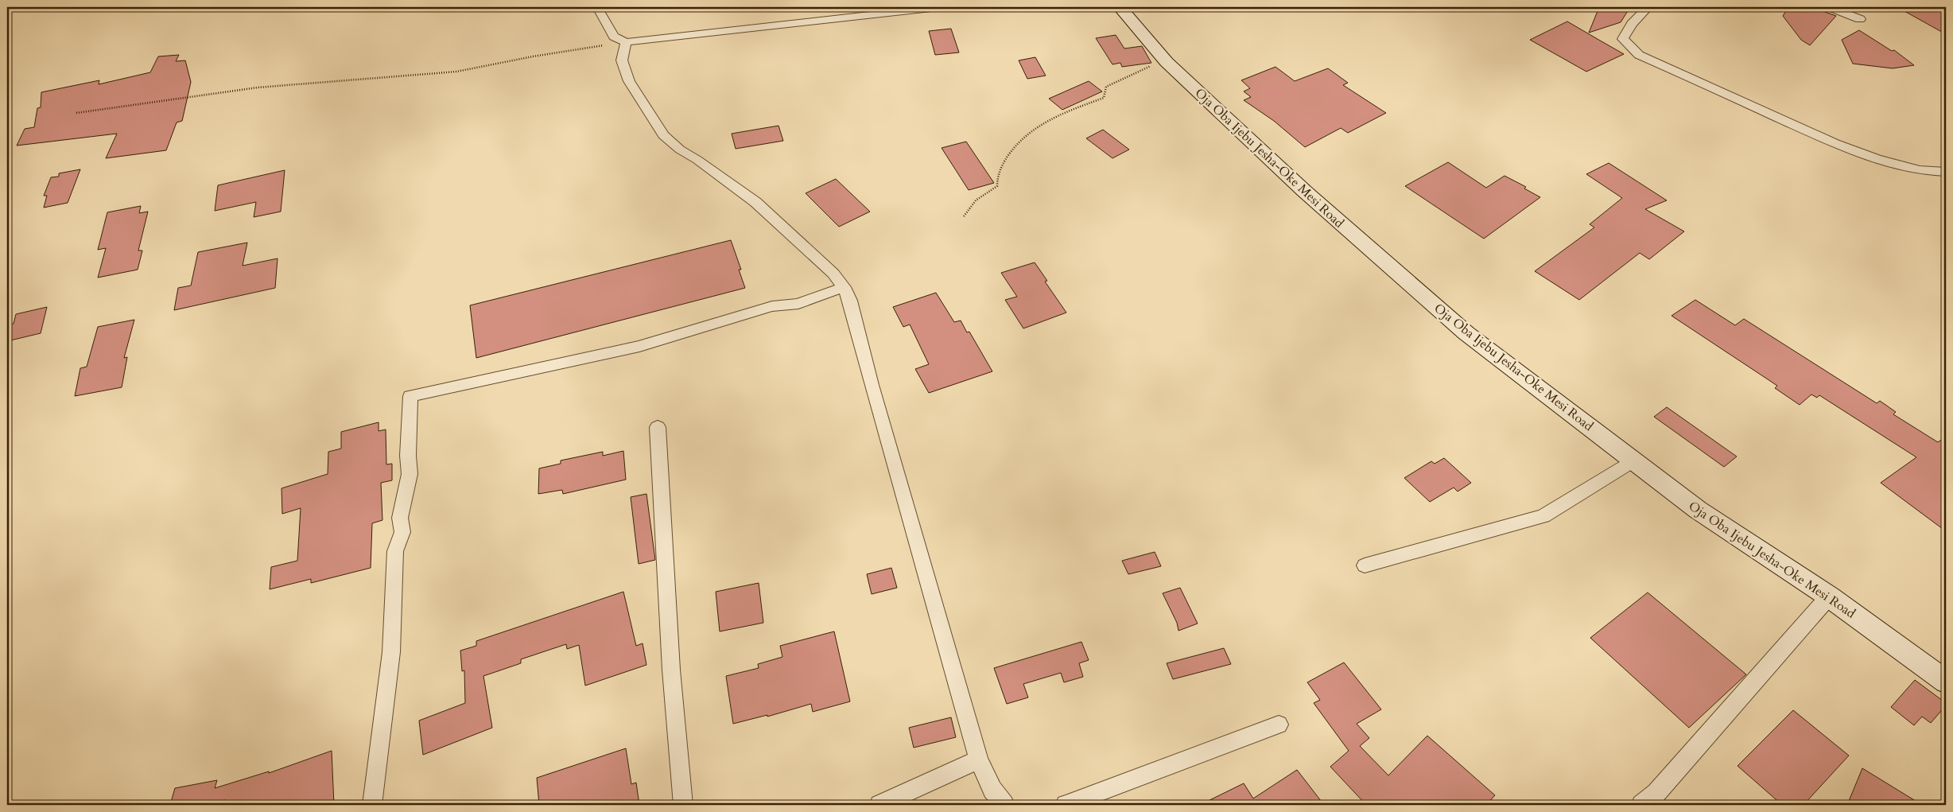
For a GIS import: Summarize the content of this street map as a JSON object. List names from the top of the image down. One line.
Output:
{"streets":{"main road":["Oja Oba Ijebu Jesha-Oke Mesi Road"]}}
